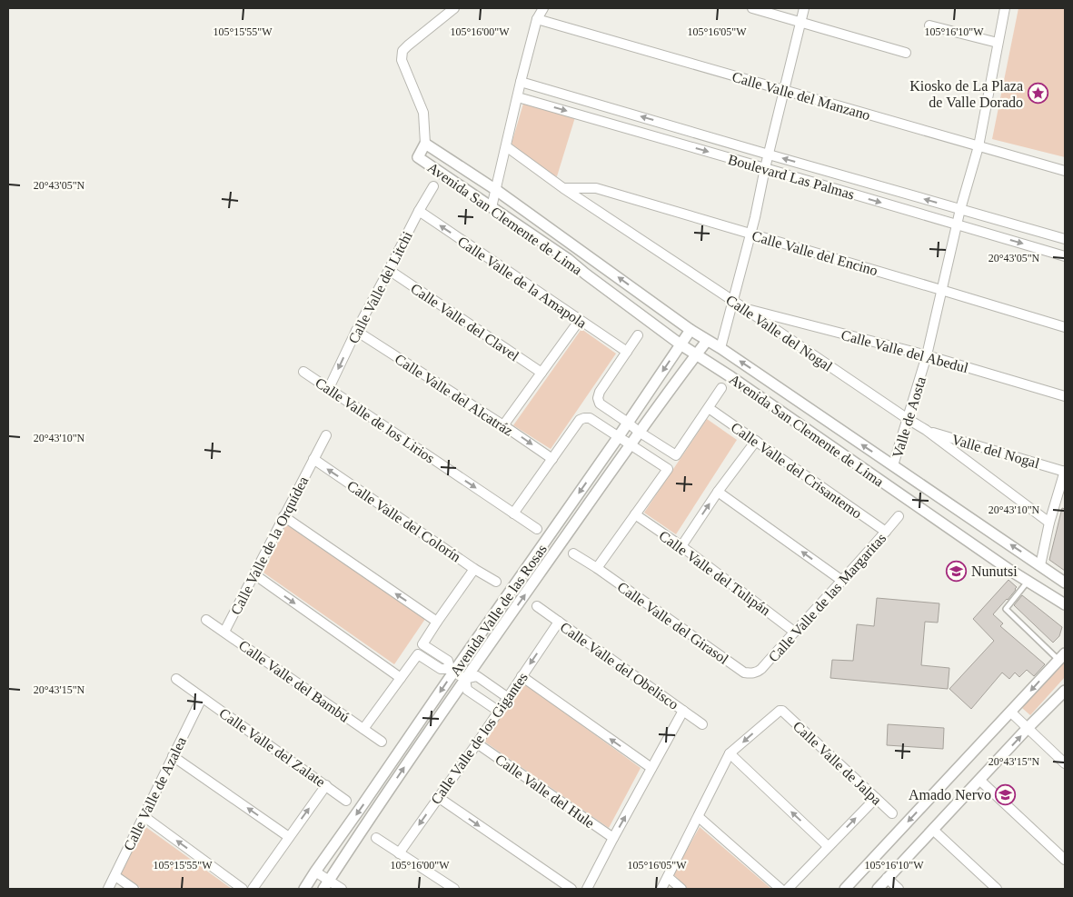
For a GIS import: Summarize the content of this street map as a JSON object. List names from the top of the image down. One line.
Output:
{"streets":{"street":["Calle Valle del Manzano","Boulevard Las Palmas","Avenida San Clemente de Lima","Calle Valle del Encino","Calle Valle de la Amapola","Calle Valle del Litchi","Calle Valle del Clavel","Calle Valle del Nogal","Calle Valle del Abedul","Calle Valle del Alcatráz","Valle de Aosta","Calle Valle de los Lirios","Valle del Nogal","Calle Valle del Crisantemo","Calle Valle del Colorín","Calle Valle de la Orquídea","Calle Valle del Tulipán","Calle Valle de las Margaritas","Avenida Valle de las Rosas","Calle Valle del Girasol","Calle Valle del Obelisco","Calle Valle del Bambú","Calle Valle de los Gigantes","Calle Valle del Zalate","Calle Valle de Jalpa","Calle Valle del Hule","Calle Valle de Azalea"]},"crossings":[["Calle Valle del Manzano","Valle de Aosta"],["Boulevard Las Palmas","Valle de Aosta"],["Avenida San Clemente de Lima","Valle de Aosta"],["Avenida San Clemente de Lima","Avenida Valle de las Rosas"],["Calle Valle del Encino","Calle Valle del Nogal"],["Calle Valle del Encino","Valle de Aosta"],["Calle Valle de la Amapola","Calle Valle del Litchi"],["Calle Valle del Litchi","Calle Valle del Clavel"],["Calle Valle del Litchi","Calle Valle del Alcatráz"],["Calle Valle del Litchi","Calle Valle de los Lirios"],["Calle Valle del Nogal","Calle Valle del Abedul"],["Calle Valle del Nogal","Valle de Aosta"],["Calle Valle del Nogal","Valle del Nogal"],["Calle Valle del Abedul","Valle de Aosta"],["Calle Valle del Crisantemo","Calle Valle de las Margaritas"],["Calle Valle del Colorín","Calle Valle de la Orquídea"],["Calle Valle de la Orquídea","Calle Valle del Bambú"],["Calle Valle del Tulipán","Calle Valle de las Margaritas"],["Calle Valle de las Margaritas","Calle Valle del Girasol"],["Calle Valle del Obelisco","Calle Valle de los Gigantes"],["Calle Valle de los Gigantes","Calle Valle del Hule"],["Calle Valle del Zalate","Calle Valle de Azalea"]],"one_way":["Calle Valle de la Amapola","Calle Valle de los Lirios","Calle Valle de los Gigantes"],"places":{"place":["Kiosko de La Plaza de Valle Dorado"],"school or university":["Nunutsi","Amado Nervo"]},"coordinates":["105°15'55\"W","105°16'00\"W","105°16'05\"W","105°16'10\"W","20°43'05\"N","20°43'10\"N","20°43'15\"N"]}
